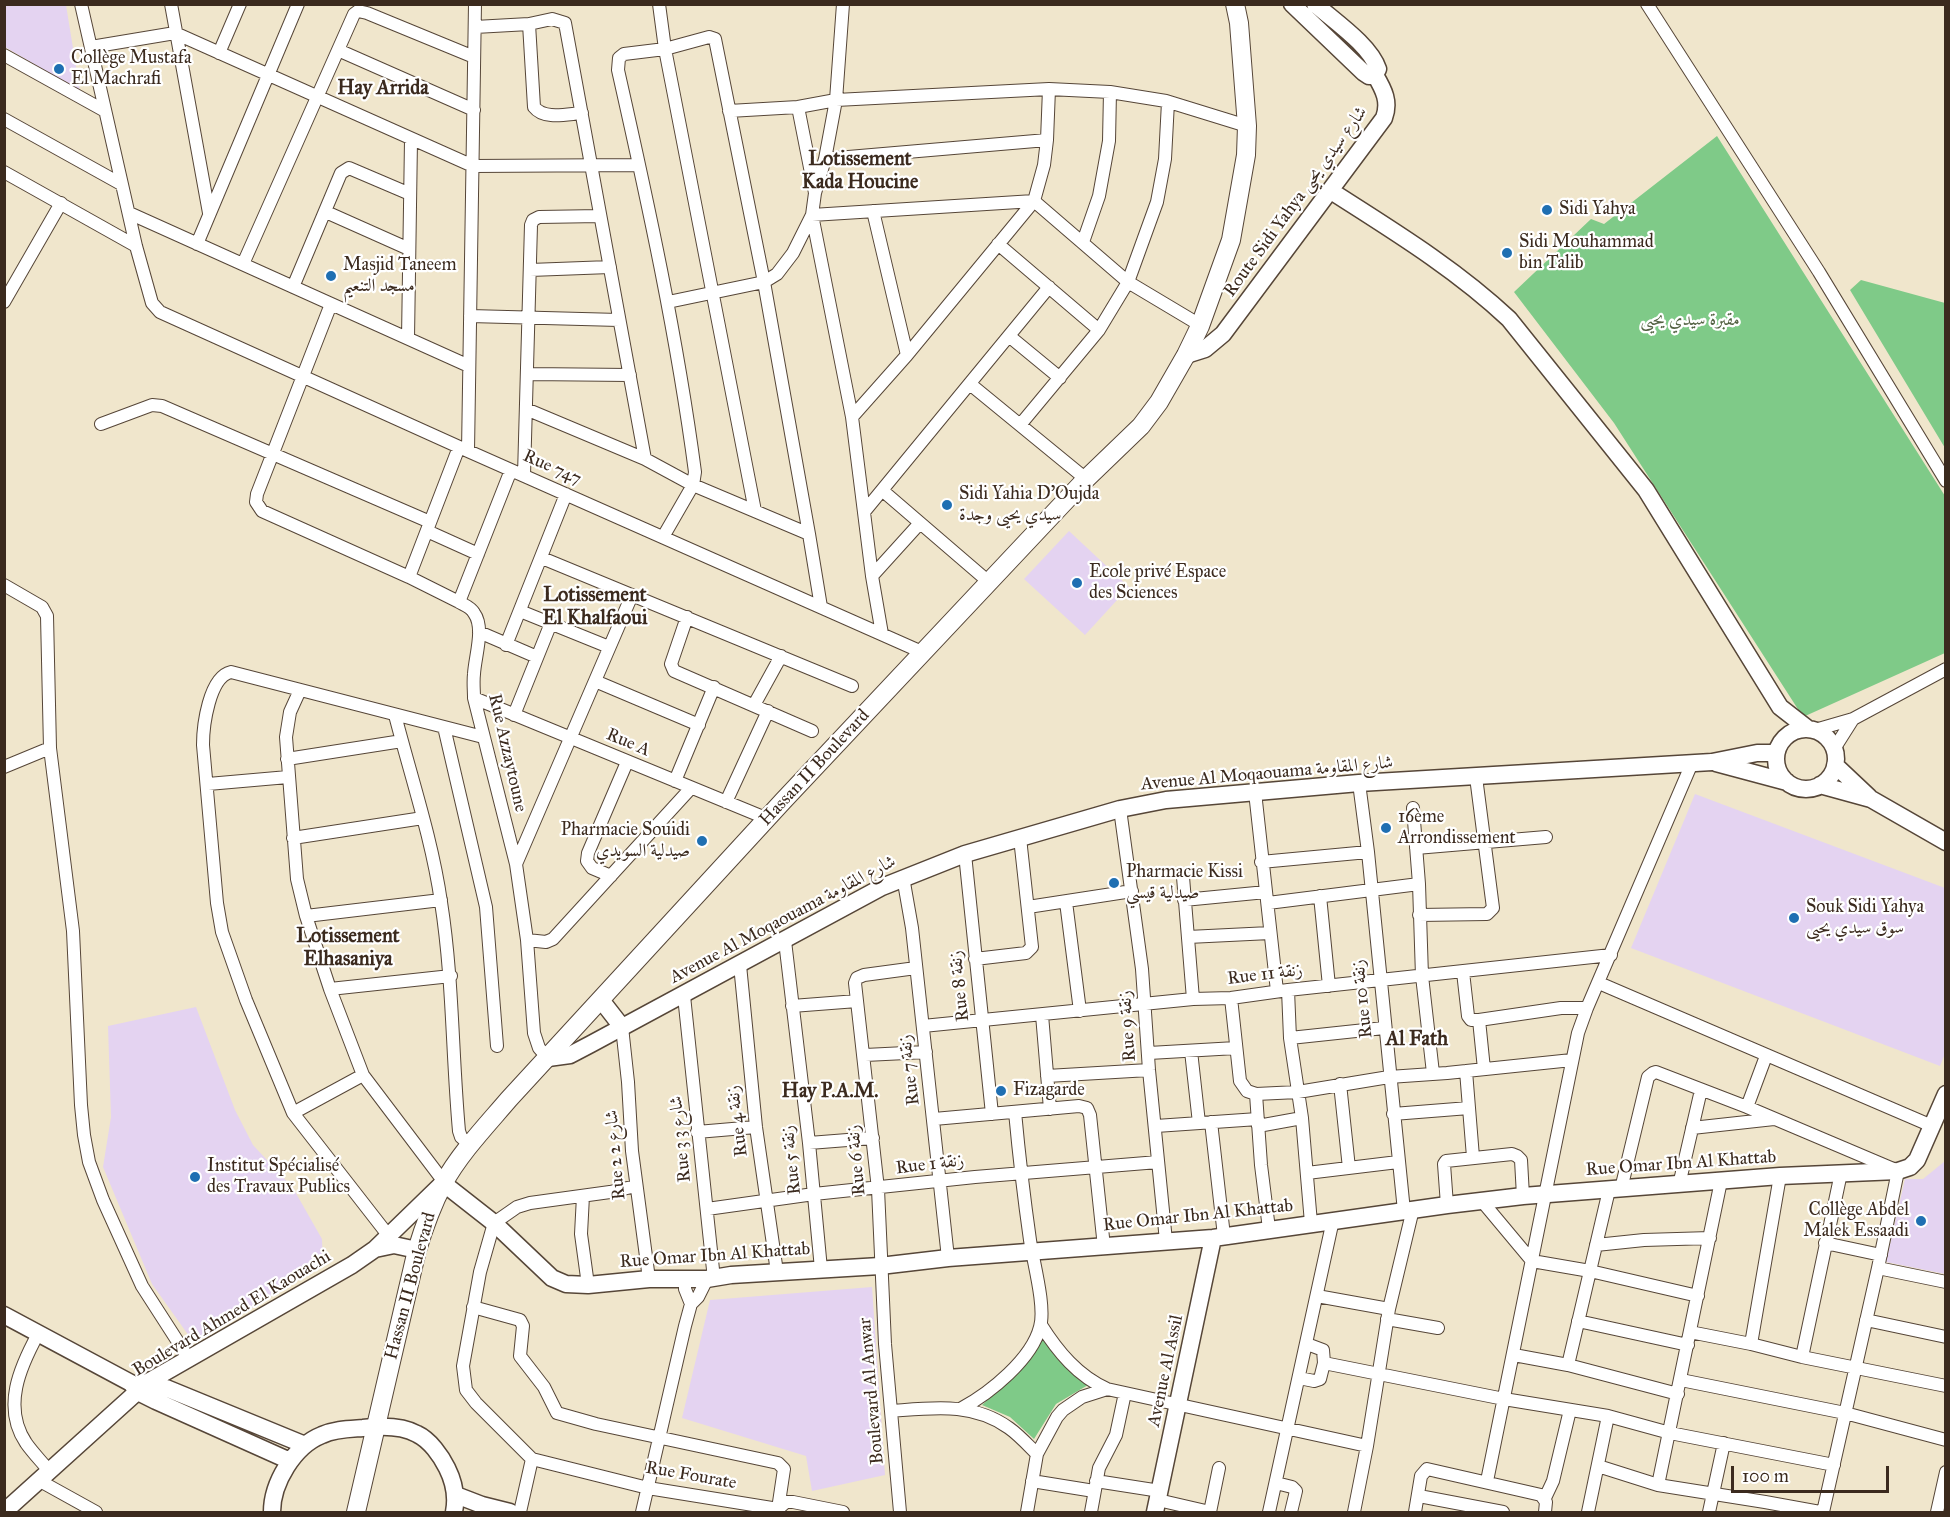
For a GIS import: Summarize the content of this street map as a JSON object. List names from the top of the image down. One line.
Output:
{"streets":{"main road":["Hassan II Boulevard"],"street":["Route Sidi Yahya شارع سيدي يحيى","Rue 747","Rue A","Rue Azzaytoune","Avenue Al Moqaouama شارع المقاومة","Rue 11 زنقة","Rue 8 زنقة","Rue 10 زنقة","Rue 9 زنقة","Rue 7 زنقة","Rue 4 زنقة","Rue 3 شارع 3","Rue 2 شارع 2","Rue 5 زنقة","Rue 6 زنقة","Rue Omar Ibn Al Khattab","Rue 1 زنقة","Boulevard Ahmed El Kaouachi","Avenue Al Assil","Boulevard Al Anwar","Rue Fourate"]},"crossings":[["Route Sidi Yahya شارع سيدي يحيى","Hassan II Boulevard"],["Rue 747","Hassan II Boulevard"],["Rue A","Rue Azzaytoune"],["Rue A","Hassan II Boulevard"],["Rue Azzaytoune","Hassan II Boulevard"],["Rue Azzaytoune","Avenue Al Moqaouama شارع المقاومة"],["Hassan II Boulevard","Avenue Al Moqaouama شارع المقاومة"],["Hassan II Boulevard","Rue Omar Ibn Al Khattab"],["Hassan II Boulevard","Boulevard Ahmed El Kaouachi"],["Avenue Al Moqaouama شارع المقاومة","Rue 8 زنقة"],["Avenue Al Moqaouama شارع المقاومة","Rue 10 زنقة"],["Avenue Al Moqaouama شارع المقاومة","Rue 9 زنقة"],["Avenue Al Moqaouama شارع المقاومة","Rue 7 زنقة"],["Avenue Al Moqaouama شارع المقاومة","Rue 4 زنقة"],["Avenue Al Moqaouama شارع المقاومة","Rue 3 شارع 3"],["Avenue Al Moqaouama شارع المقاومة","Rue 2 شارع 2"],["Avenue Al Moqaouama شارع المقاومة","Rue 5 زنقة"],["Rue 11 زنقة","Rue 8 زنقة"],["Rue 11 زنقة","Rue 10 زنقة"],["Rue 11 زنقة","Rue 9 زنقة"],["Rue 11 زنقة","Rue 7 زنقة"],["Rue 10 زنقة","Rue Omar Ibn Al Khattab"],["Rue 9 زنقة","Rue Omar Ibn Al Khattab"],["Rue 9 زنقة","Rue 1 زنقة"],["Rue 7 زنقة","Rue 6 زنقة"],["Rue 7 زنقة","Rue Omar Ibn Al Khattab"],["Rue 7 زنقة","Rue 1 زنقة"],["Rue 4 زنقة","Rue Omar Ibn Al Khattab"],["Rue 4 زنقة","Rue 1 زنقة"],["Rue 3 شارع 3","Rue Omar Ibn Al Khattab"],["Rue 3 شارع 3","Rue 1 زنقة"],["Rue 2 شارع 2","Rue Omar Ibn Al Khattab"],["Rue 5 زنقة","Rue Omar Ibn Al Khattab"],["Rue 5 زنقة","Rue 1 زنقة"],["Rue 6 زنقة","Rue Omar Ibn Al Khattab"],["Rue 6 زنقة","Rue 1 زنقة"],["Rue 6 زنقة","Boulevard Al Anwar"],["Rue Omar Ibn Al Khattab","Boulevard Ahmed El Kaouachi"],["Rue Omar Ibn Al Khattab","Avenue Al Assil"],["Rue Omar Ibn Al Khattab","Boulevard Al Anwar"]],"districts":["Hay Arrida","Lotissement Kada Houcine","Lotissement El Khalfaoui","Lotissement Elhasaniya","Al Fath","Hay P.A.M."],"parks":["مقبرة سيدي يحيى"],"places":["Collège Mustafa El Machrafi","Sidi Yahya","Sidi Mouhammad bin Talib","Masjid Taneem مسجد التنعيم","Sidi Yahia D'Oujda سيدي يحيى وجدة","Ecole privé Espace des Sciences","16ème Arrondissement","Pharmacie Souidi صيدلية السويدي","Pharmacie Kissi صيدلية قيسي","Souk Sidi Yahya سوق سيدي يحيى","Fizagarde","Institut Spécialisé des Travaux Publics","Collège Abdel Malek Essaadi"],"scale_bar":"100 m"}
